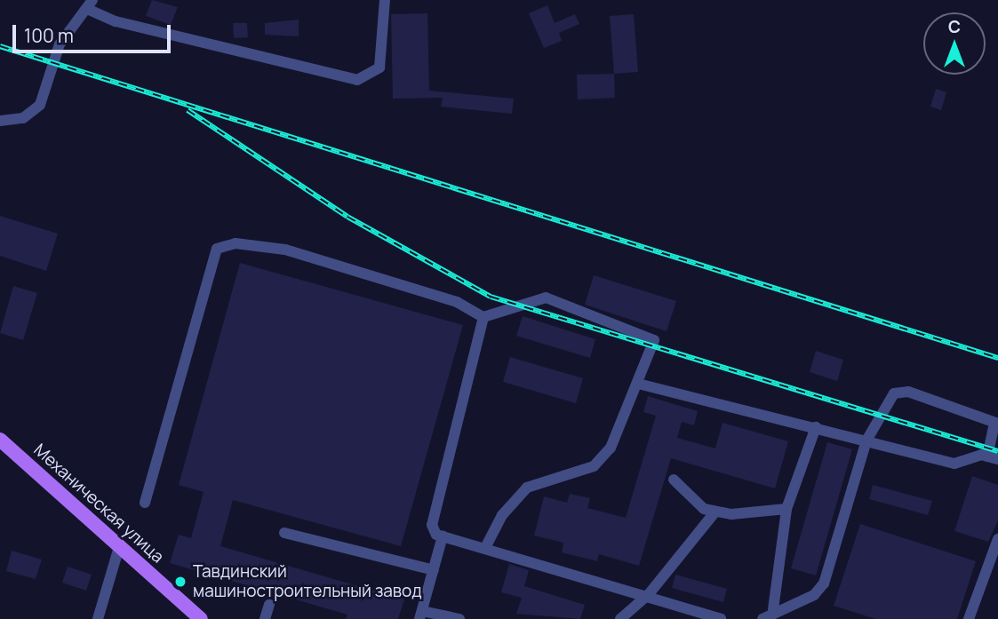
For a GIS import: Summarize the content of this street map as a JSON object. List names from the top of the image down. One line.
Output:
{"streets":{"main road":["Механическая улица"]},"places":["Тавдинский машиностроительный завод"],"scale_bar":"100 m","north":"top"}
